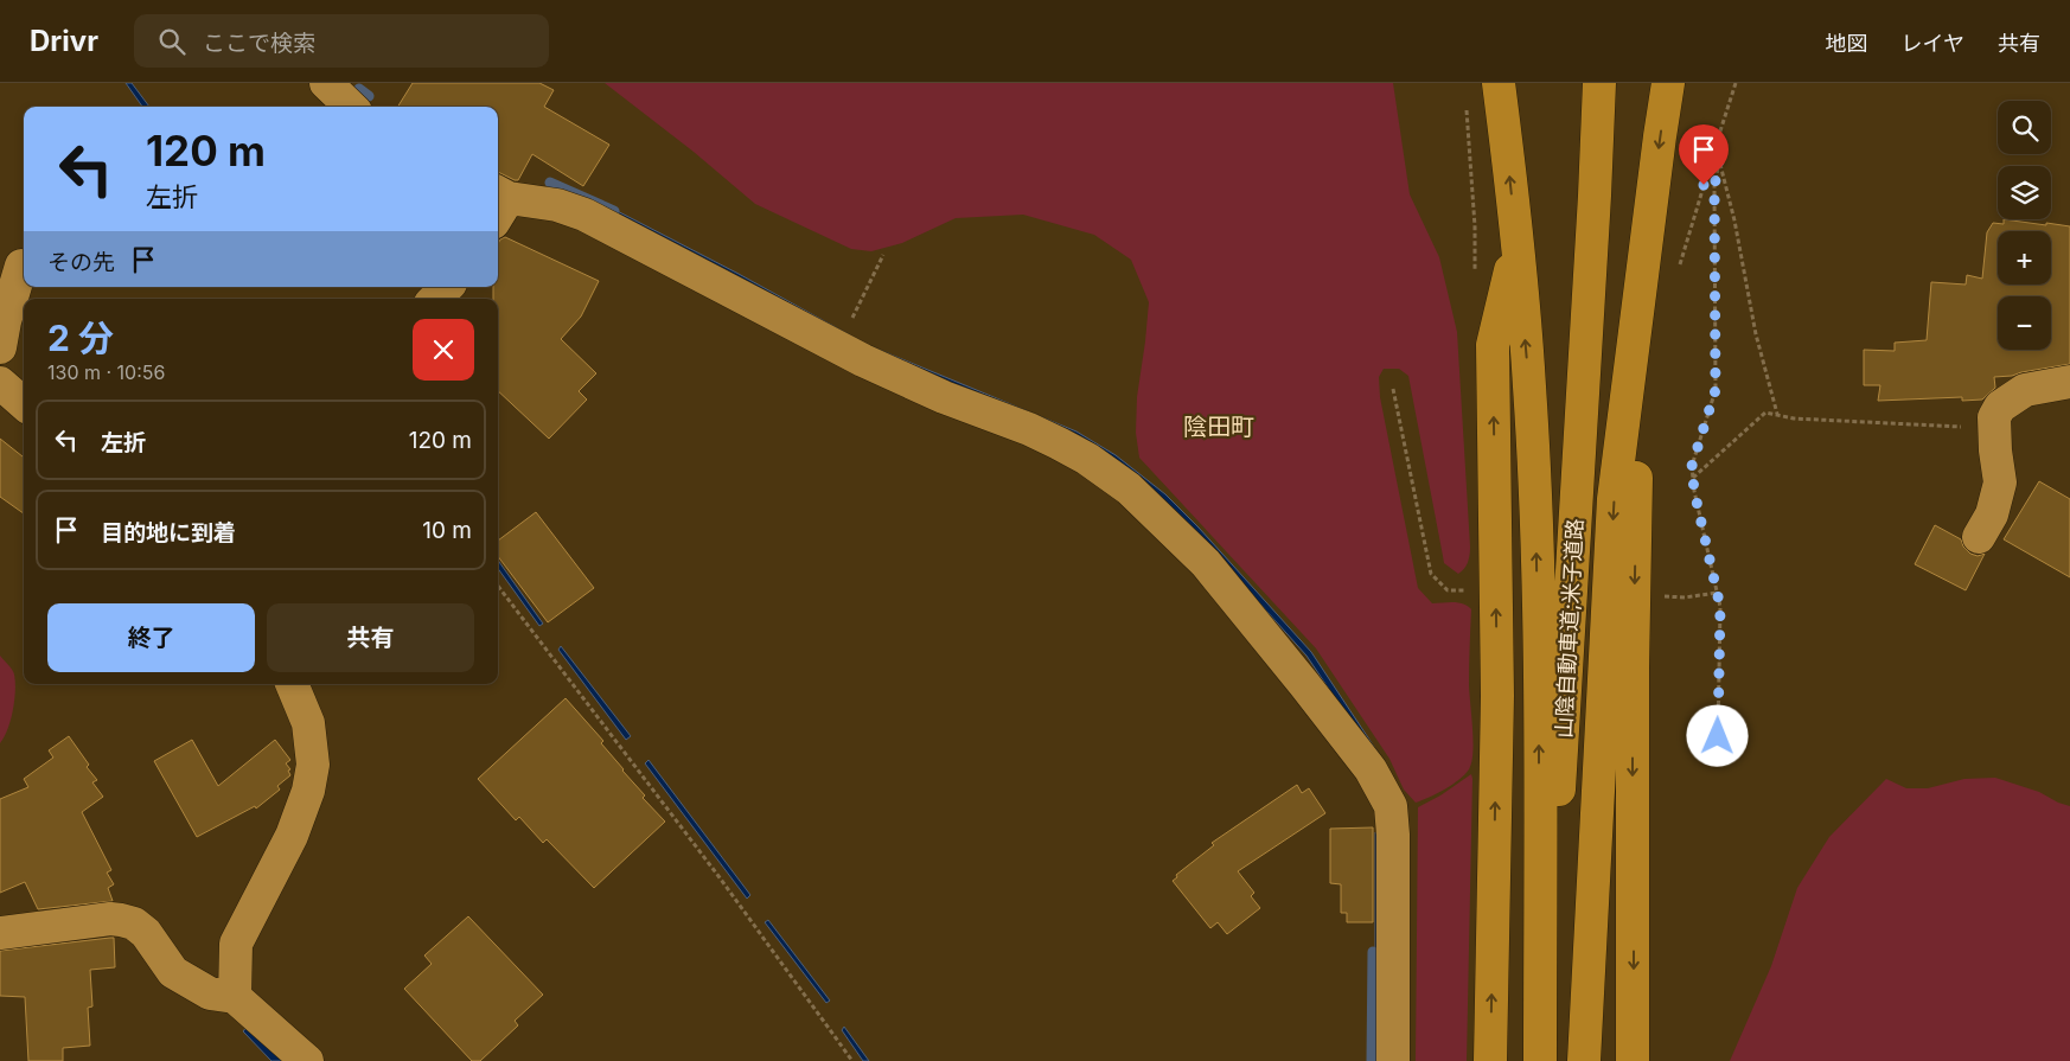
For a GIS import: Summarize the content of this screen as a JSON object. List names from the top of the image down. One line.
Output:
{"streets":{"highway":["山陰自動車道;米子道路"]},"districts":["陰田町"],"page":{"header":"Drivr","search":"ここで検索","nav":["地図","レイヤ","共有"],"map_buttons":["+","−"],"turn":["120 m","左折"],"then":"その先","heading":["2 分","130 m · 10:56"],"list":[{"name":"左折","value":"120 m"},{"name":"目的地に到着","value":"10 m"}],"buttons":["終了","共有"]}}
